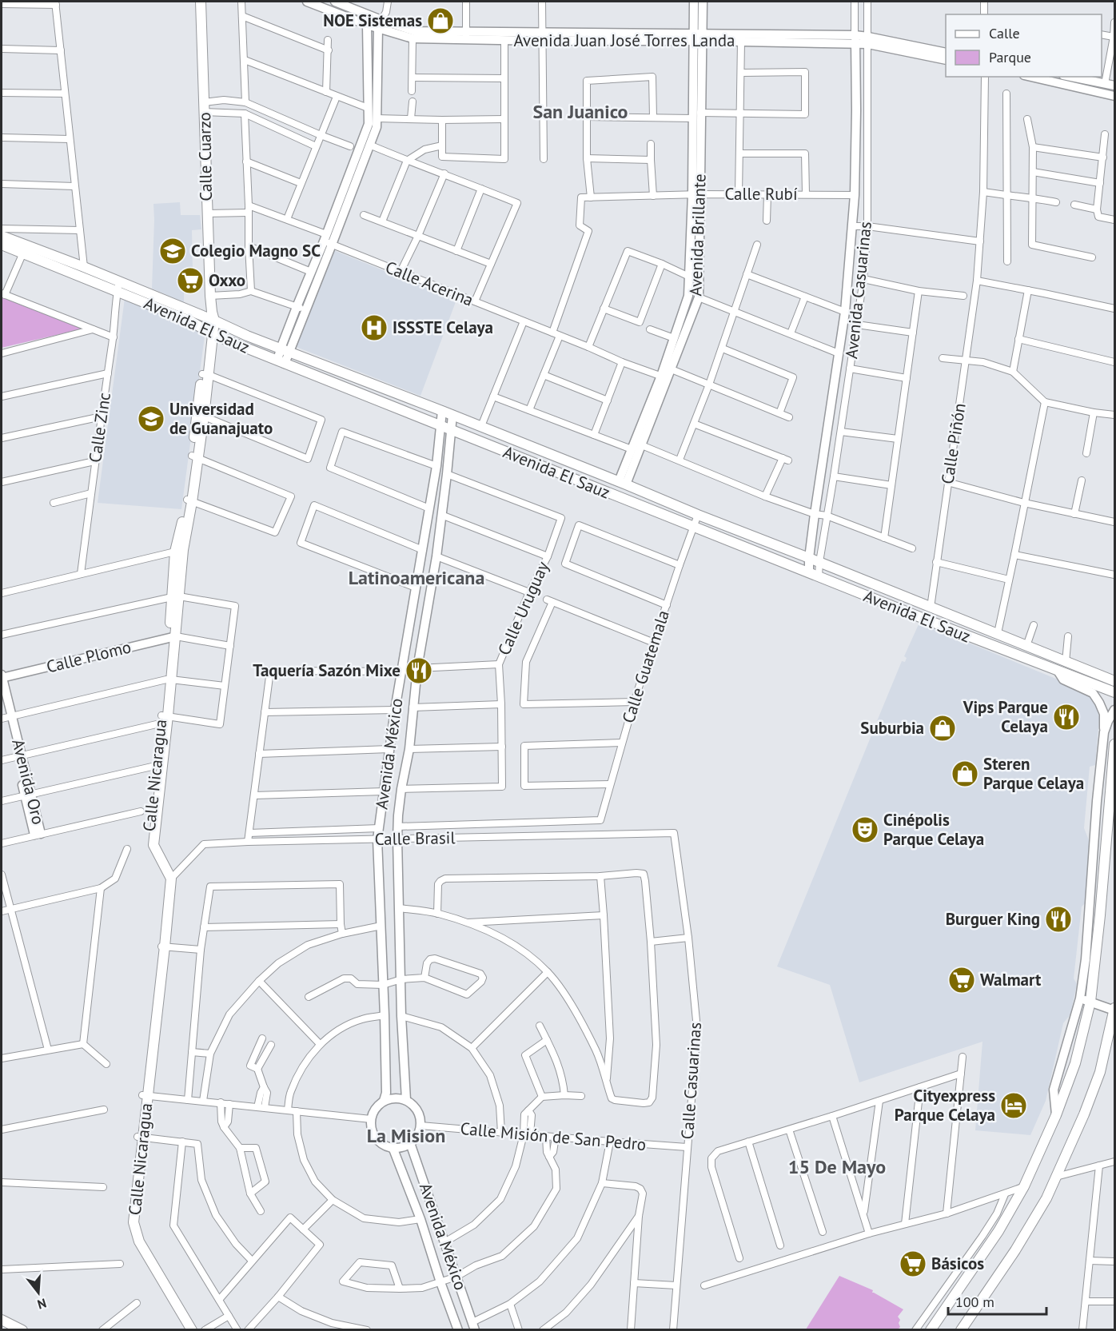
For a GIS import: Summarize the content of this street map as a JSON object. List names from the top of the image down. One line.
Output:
{"streets":{"main road":["Calle Cuarzo","Avenida El Sauz","Calle Nicaragua"],"street":["Avenida Juan José Torres Landa","Calle Rubí","Avenida Brillante","Calle Acerina","Avenida Casuarinas","Calle Zinc","Calle Piñón","Calle Uruguay","Calle Plomo","Calle Guatemala","Avenida México","Avenida Oro","Calle Brasil","Calle Casuarinas","Calle Misión de San Pedro"]},"crossings":[["Avenida Juan José Torres Landa","Avenida Brillante"],["Avenida Juan José Torres Landa","Avenida Casuarinas"],["Calle Cuarzo","Avenida El Sauz"],["Calle Cuarzo","Calle Nicaragua"],["Calle Rubí","Avenida Brillante"],["Calle Rubí","Calle Acerina"],["Calle Rubí","Avenida Casuarinas"],["Avenida Brillante","Calle Acerina"],["Avenida Brillante","Avenida El Sauz"],["Avenida Casuarinas","Avenida El Sauz"],["Avenida El Sauz","Calle Zinc"],["Avenida El Sauz","Calle Piñón"],["Avenida El Sauz","Calle Guatemala"],["Avenida El Sauz","Avenida México"],["Avenida El Sauz","Calle Nicaragua"],["Calle Uruguay","Calle Guatemala"],["Calle Uruguay","Avenida México"],["Calle Plomo","Calle Nicaragua"],["Calle Plomo","Avenida Oro"],["Calle Guatemala","Avenida México"],["Avenida México","Calle Brasil"],["Avenida México","Calle Misión de San Pedro"],["Calle Nicaragua","Calle Brasil"],["Calle Brasil","Calle Casuarinas"],["Calle Casuarinas","Calle Misión de San Pedro"]],"districts":["San Juanico","Latinoamericana","La Mision","15 De Mayo"],"places":{"shop":["NOE Sistemas","Suburbia","Steren Parque Celaya"],"school or university":["Colegio Magno SC","Universidad de Guanajuato"],"supermarket":["Oxxo","Walmart","Básicos"],"hospital":["ISSSTE Celaya"],"restaurant":["Taquería Sazón Mixe","Vips Parque Celaya","Burguer King"],"theatre":["Cinépolis Parque Celaya"],"hotel":["Cityexpress Parque Celaya"]},"legend":["Calle","Parque"],"scale_bar":"100 m","north":"bottom"}
